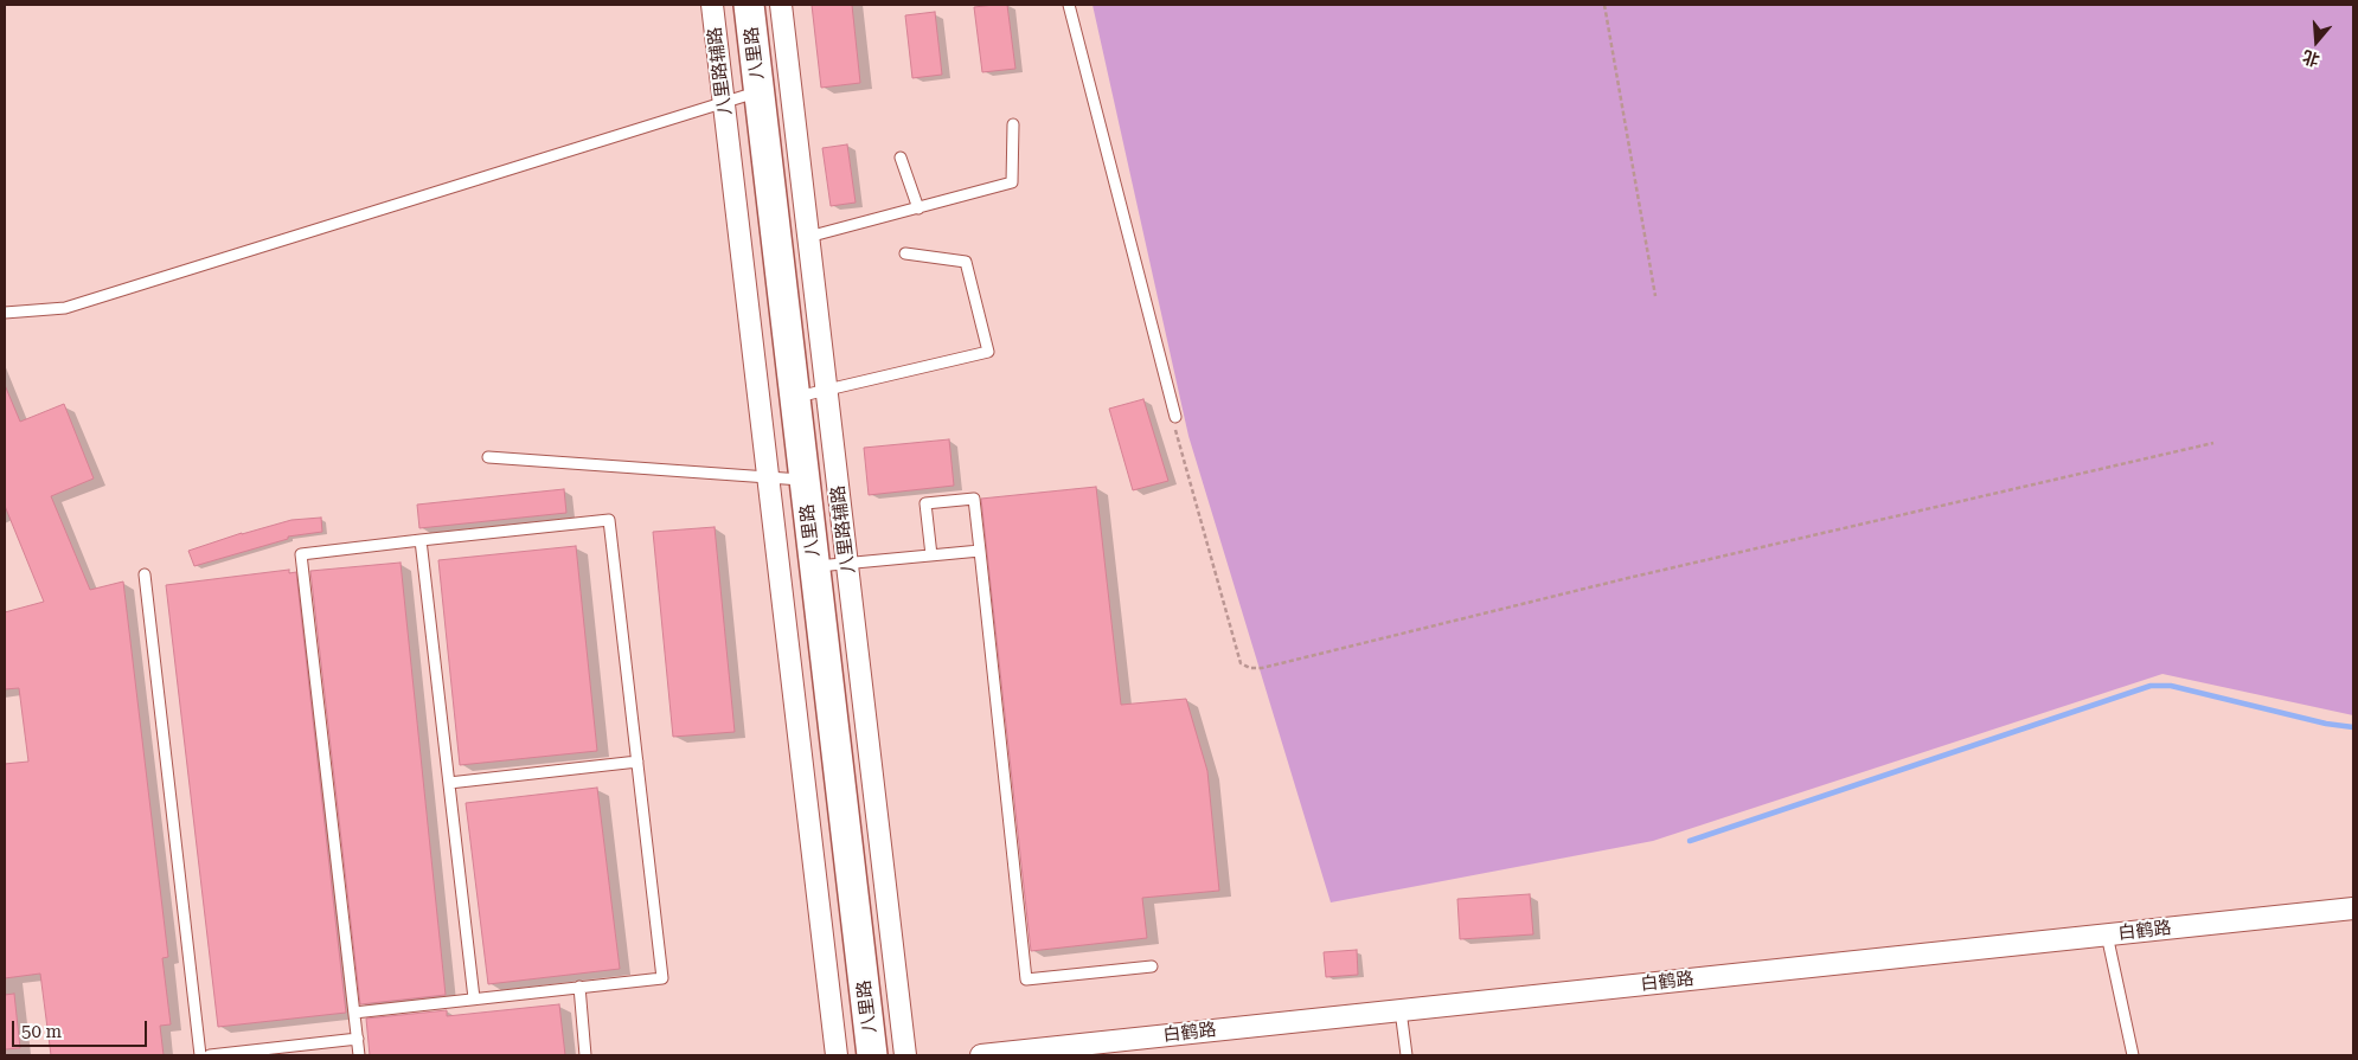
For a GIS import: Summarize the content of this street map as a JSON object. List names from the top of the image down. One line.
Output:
{"streets":{"main road":["八里路"],"street":["八里路辅路","白鹤路"]},"scale_bar":"50 m","north":"bottom"}
